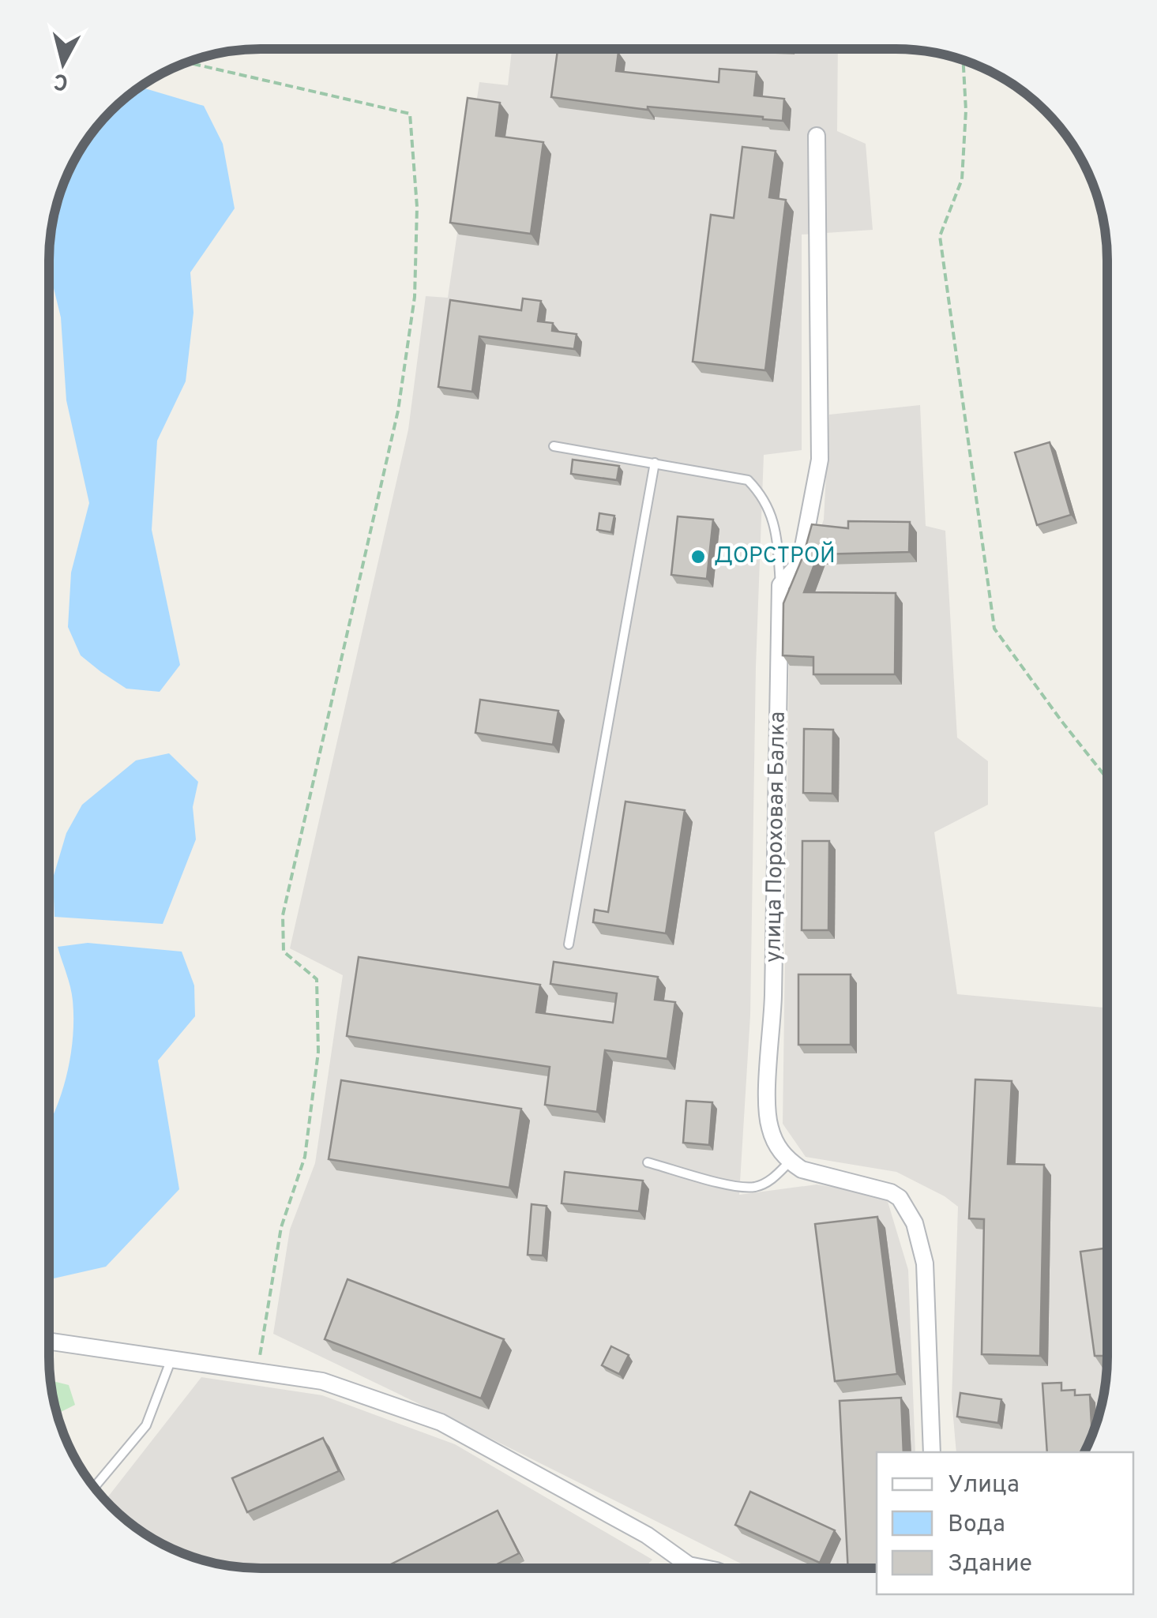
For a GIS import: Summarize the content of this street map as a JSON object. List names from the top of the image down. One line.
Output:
{"streets":{"street":["улица Пороховая Балка"]},"places":["ДОРСТРОЙ"],"legend":["Улица","Вода","Здание"],"north":"bottom"}
